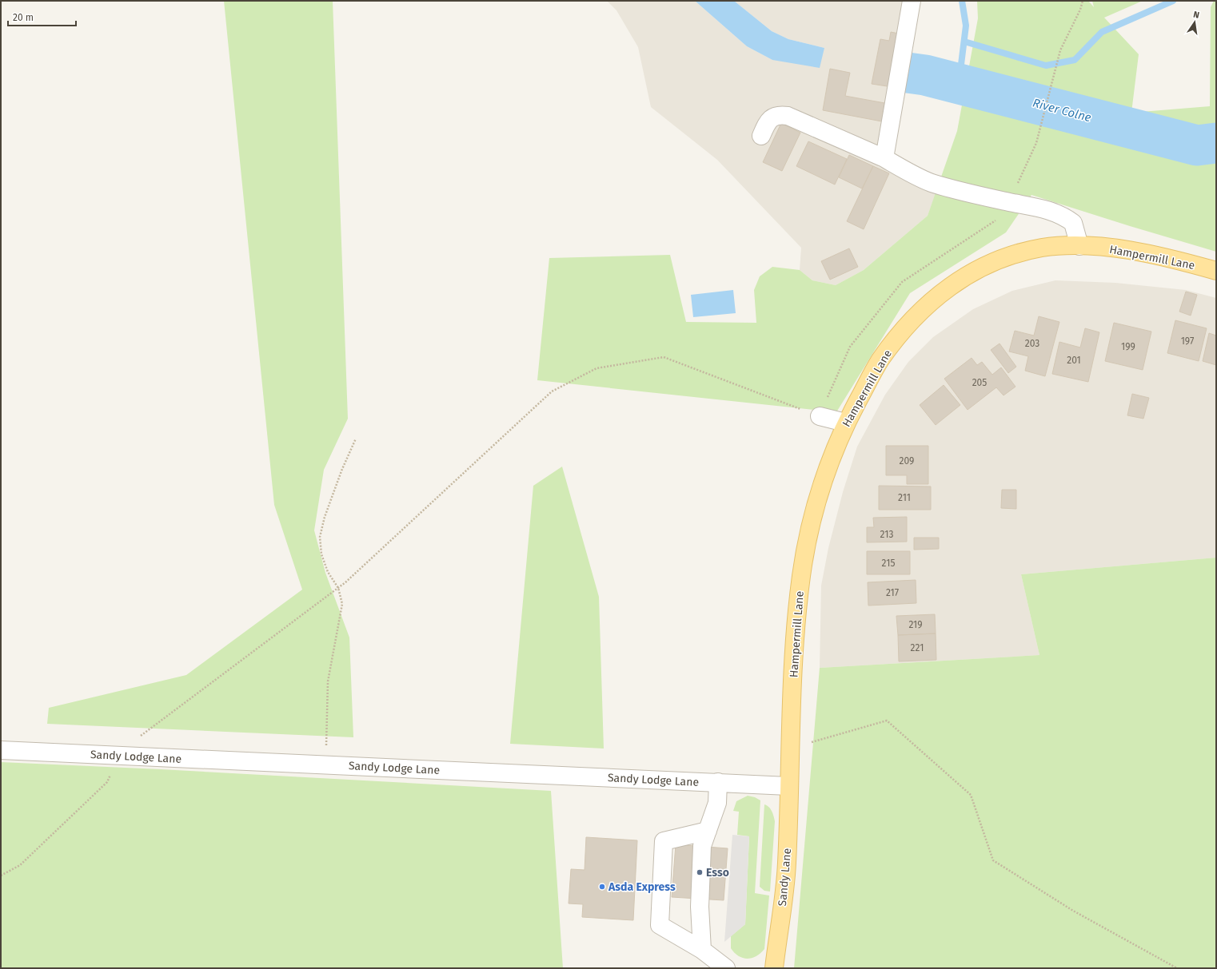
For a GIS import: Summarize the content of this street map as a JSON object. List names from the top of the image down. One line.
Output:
{"streets":{"main road":["Hampermill Lane","Sandy Lane"],"street":["Sandy Lodge Lane"]},"crossings":[["Hampermill Lane","Sandy Lodge Lane"],["Hampermill Lane","Sandy Lane"],["Sandy Lodge Lane","Sandy Lane"]],"water":["River Colne"],"places":["Esso","Asda Express"],"house_numbers":["197","203","199","201","205","209","211","213","215","217","219","221"],"scale_bar":"20 m","north":"top"}
